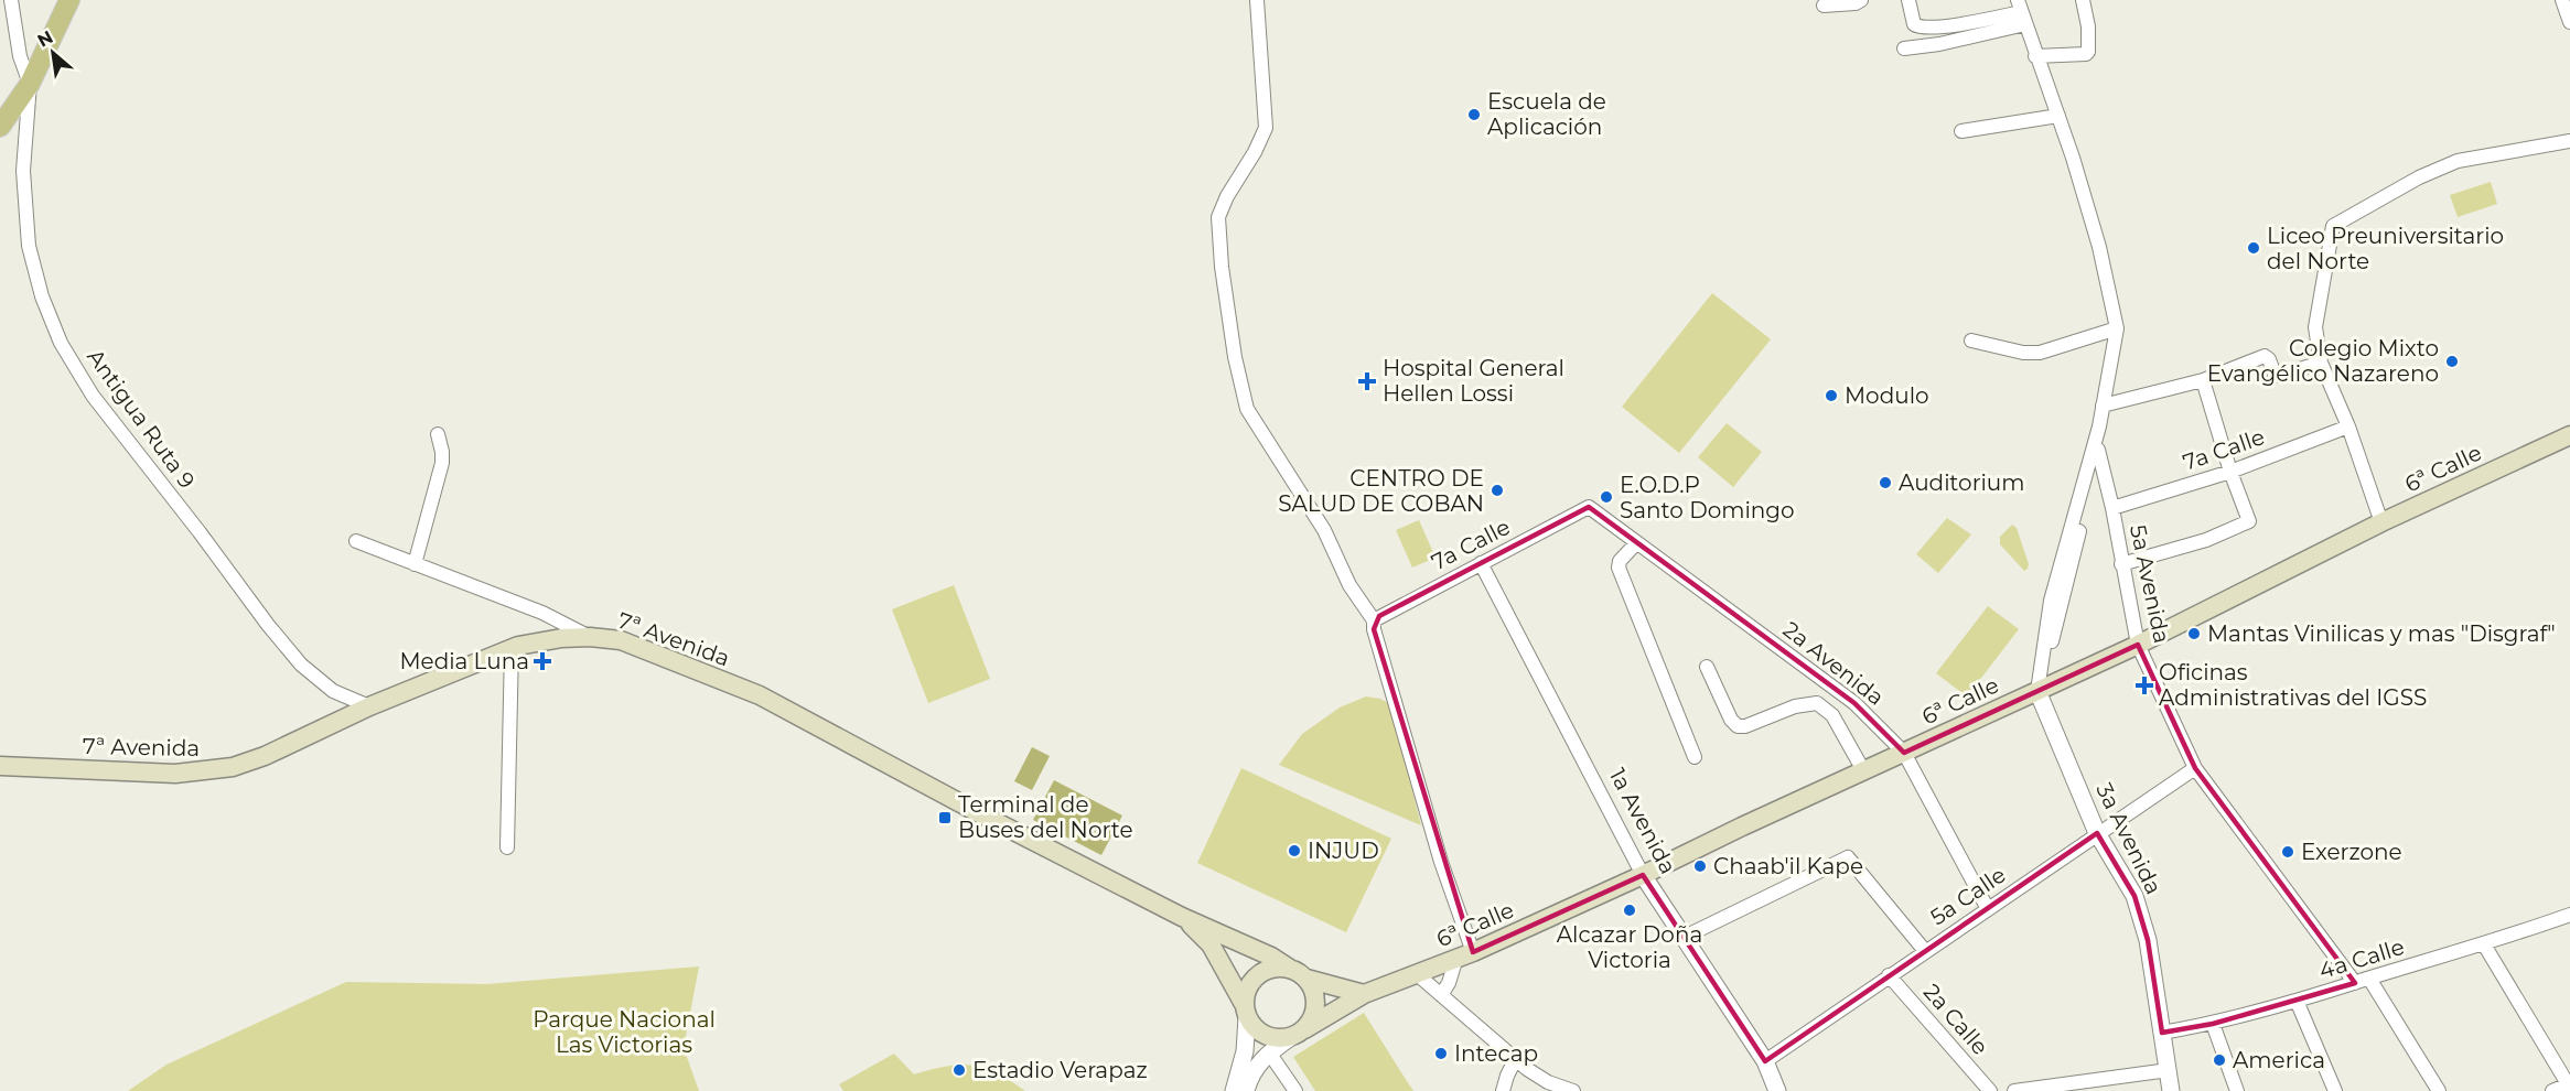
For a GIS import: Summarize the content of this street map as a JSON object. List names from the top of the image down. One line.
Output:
{"streets":{"main road":["6ª Calle","7ª Avenida"],"street":["Antigua Ruta 9","7a Calle","5a Avenida","2a Avenida","1a Avenida","3a Avenida","5a Calle","4a Calle","2a Calle"]},"crossings":[["Antigua Ruta 9","7ª Avenida"],["7a Calle","5a Avenida"],["7a Calle","2a Avenida"],["7a Calle","1a Avenida"],["6ª Calle","5a Avenida"],["6ª Calle","7ª Avenida"],["6ª Calle","2a Avenida"],["6ª Calle","1a Avenida"],["6ª Calle","3a Avenida"],["5a Avenida","5a Calle"],["5a Avenida","4a Calle"],["2a Avenida","5a Calle"],["1a Avenida","5a Calle"],["3a Avenida","5a Calle"],["3a Avenida","4a Calle"],["5a Calle","2a Calle"]],"parks":["Parque Nacional Las Victorias"],"places":{"other":["Escuela de Aplicación","Liceo Preuniversitario del Norte","Colegio Mixto Evangélico Nazareno","Modulo","Auditorium","CENTRO DE SALUD DE COBAN","E.O.D.P Santo Domingo","Mantas Vinilicas y mas \"Disgraf\"","INJUD","Exerzone","Chaab'il Kape","Alcazar Doña Victoria","Intecap","America","Estadio Verapaz"],"health":["Hospital General Hellen Lossi","Media Luna","Oficinas Administrativas del IGSS"],"transit":["Terminal de Buses del Norte"]},"north":"top left"}
